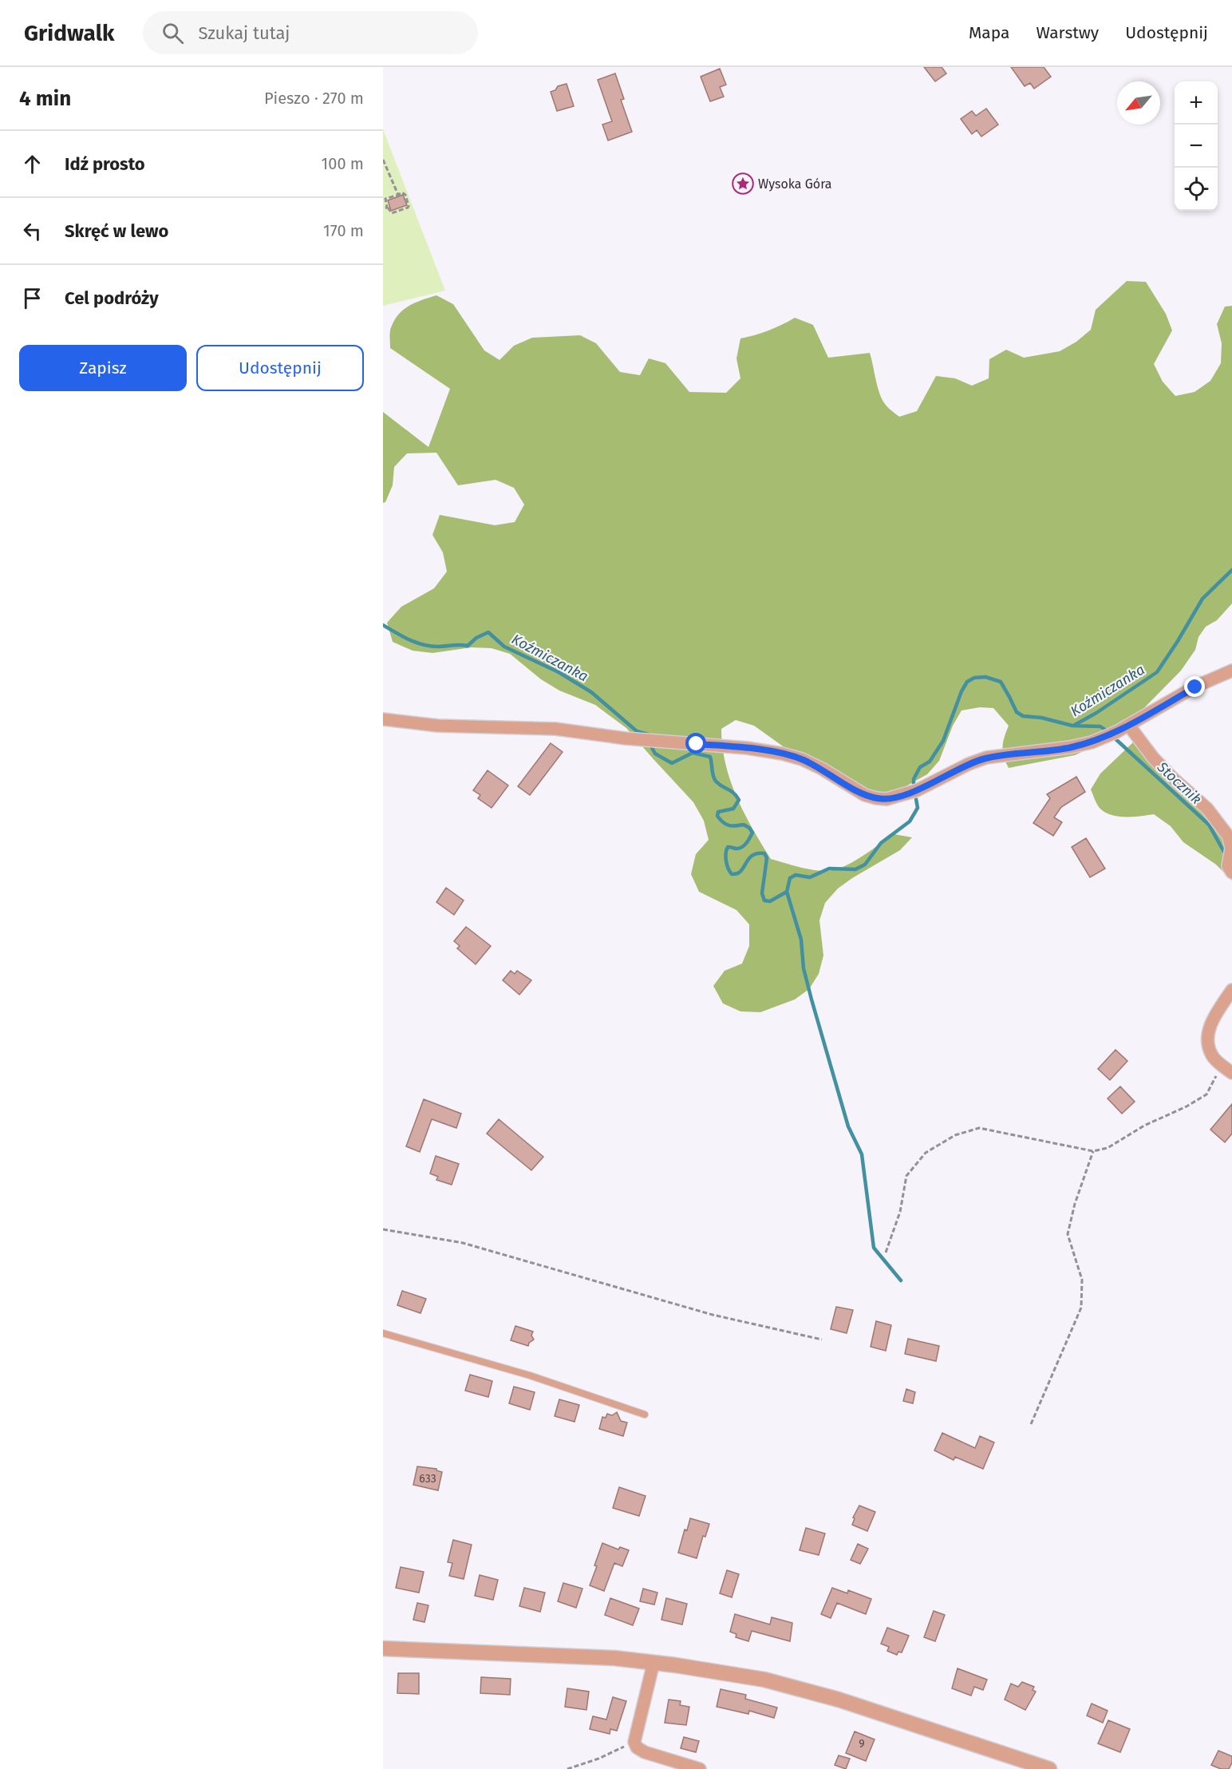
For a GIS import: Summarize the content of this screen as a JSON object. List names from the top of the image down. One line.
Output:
{"water":["Koźmiczanka","Stocznik"],"places":{"place":["Wysoka Góra"]},"house_numbers":["633","9"],"north":"bottom left","page":{"header":"Gridwalk","search":"Szukaj tutaj","nav":["Mapa","Warstwy","Udostępnij"],"heading":["4 min","Pieszo · 270 m"],"map_buttons":["+","−"],"list":[["Idź prosto","100 m"],["Skręć w lewo","170 m"],"Cel podróży"],"buttons":["Zapisz","Udostępnij"]}}
